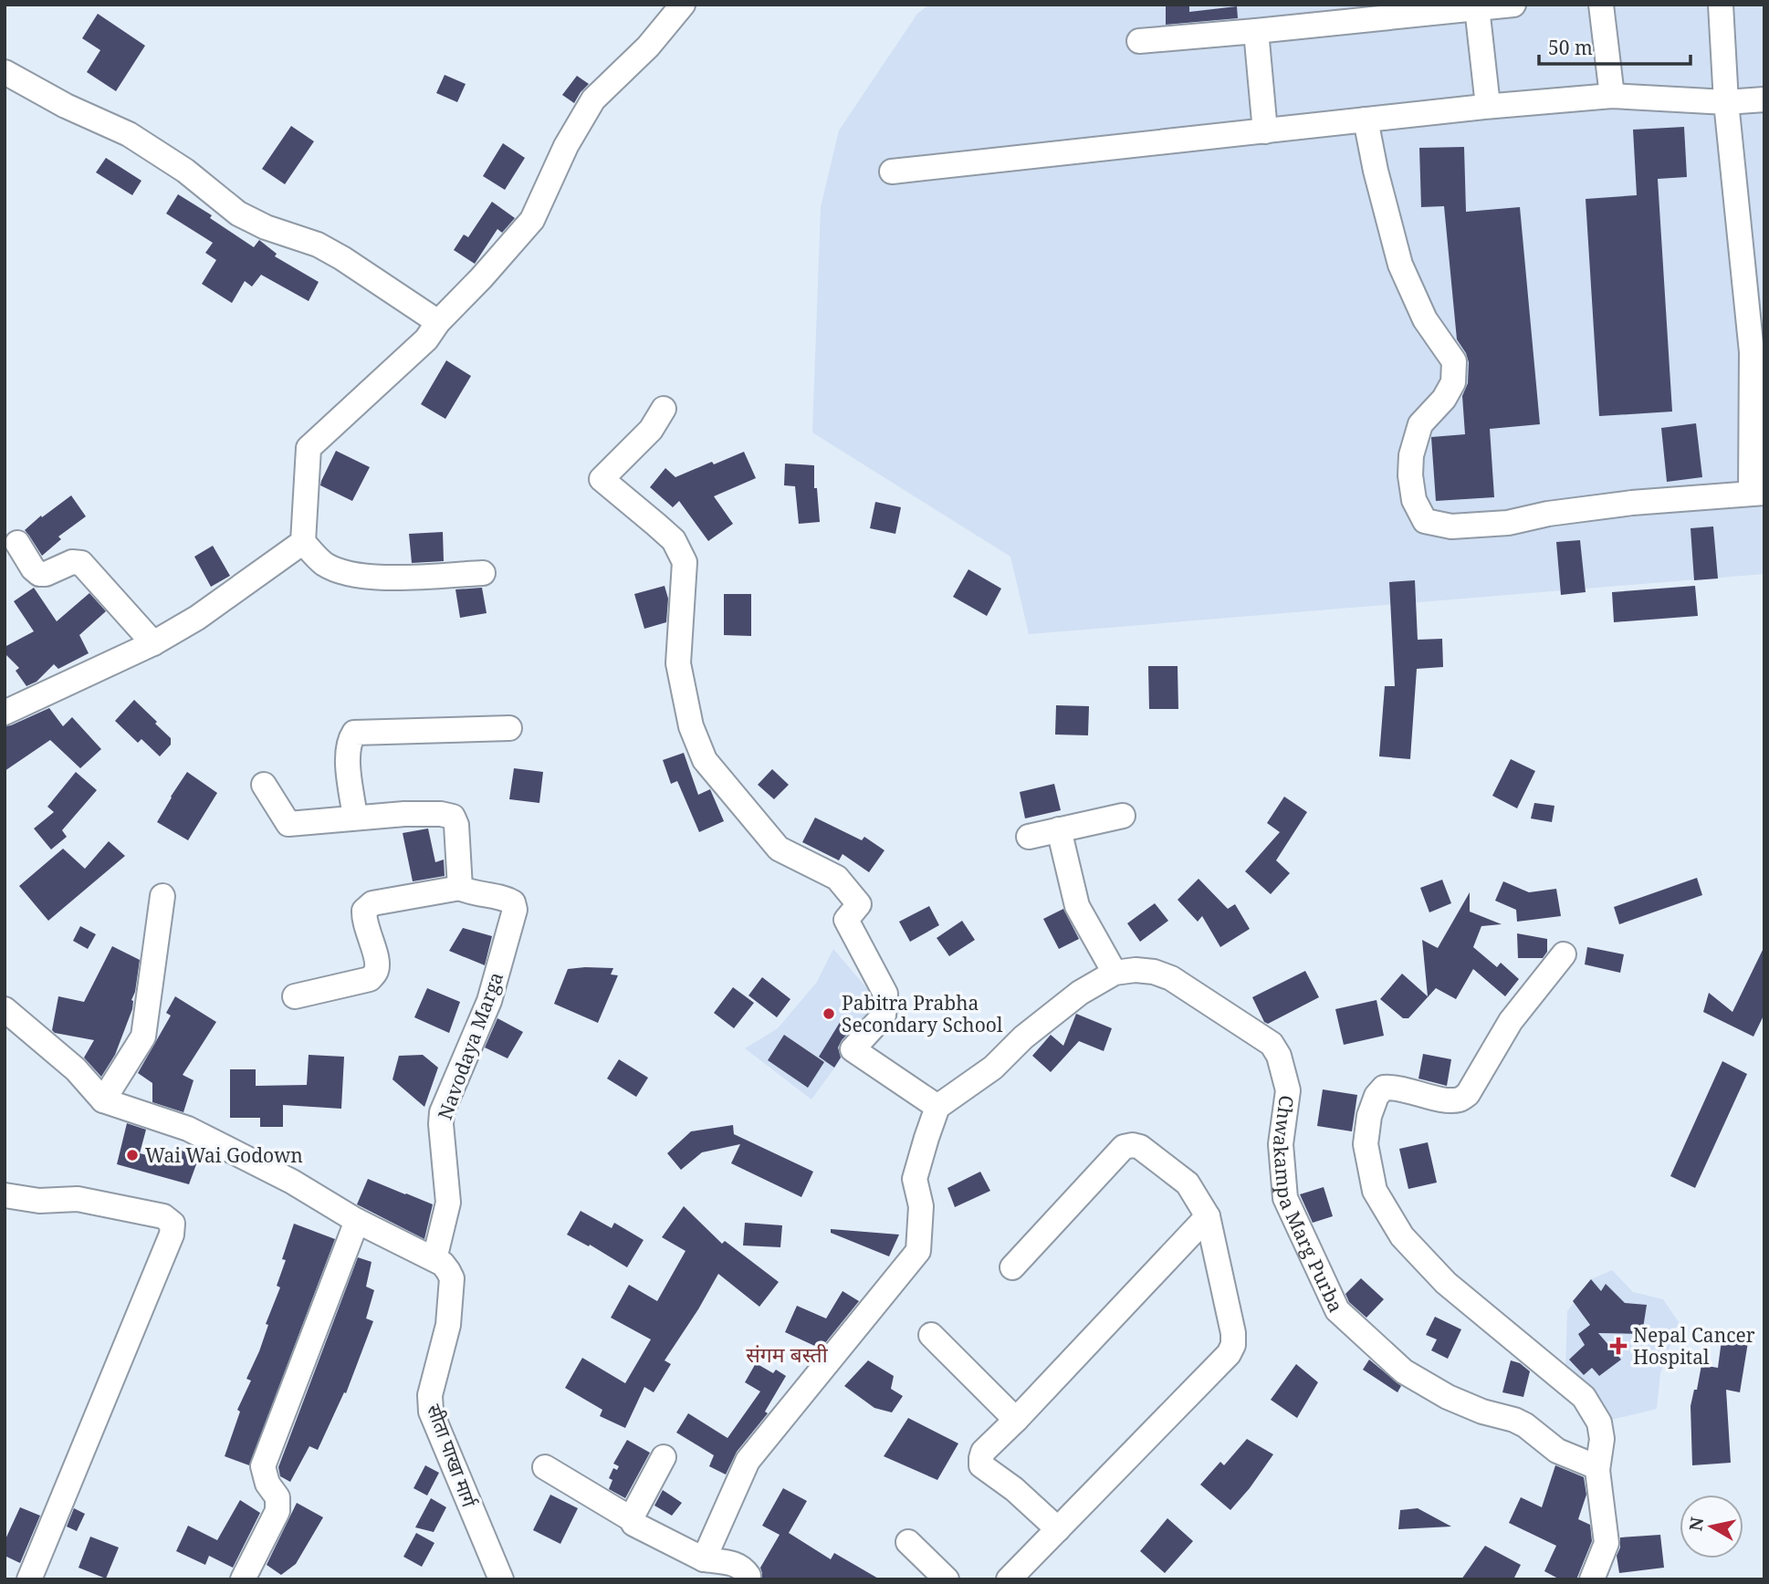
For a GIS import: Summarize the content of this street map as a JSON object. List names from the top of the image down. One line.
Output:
{"streets":{"street":["Navodaya Marga","Chwakampa Marg Purba","सीता पाखा मार्ग"]},"crossings":[["Navodaya Marga","सीता पाखा मार्ग"]],"districts":["संगम बस्ती"],"places":{"other":["Pabitra Prabha Secondary School","Wai Wai Godown"],"health":["Nepal Cancer Hospital"]},"scale_bar":"50 m","north":"left"}
